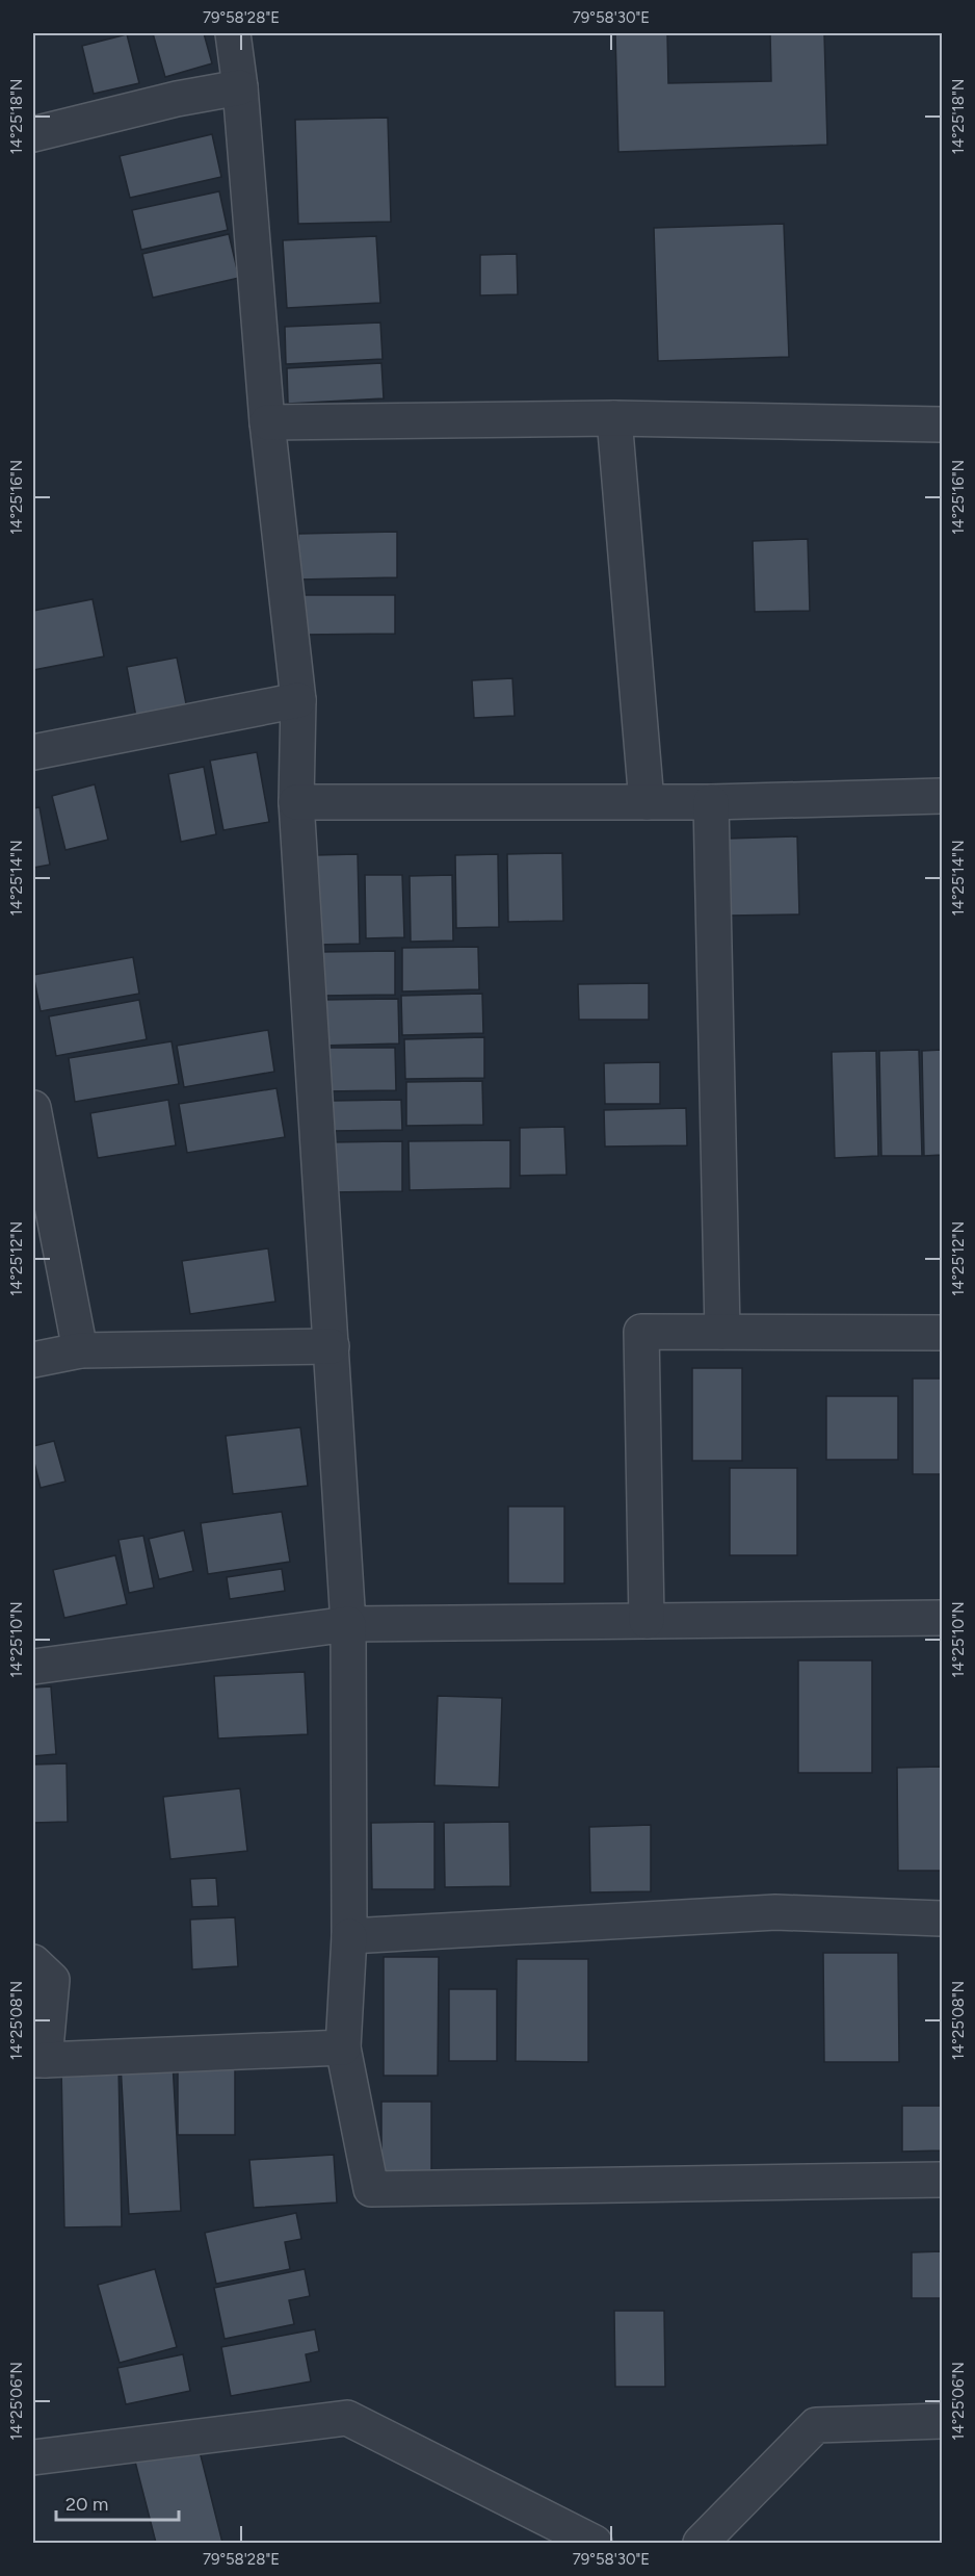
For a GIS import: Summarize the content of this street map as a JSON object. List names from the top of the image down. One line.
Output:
{"scale_bar":"20 m","coordinates":["79°58'28\"E","79°58'30\"E","14°25'18\"N","14°25'16\"N","14°25'14\"N","14°25'12\"N","14°25'10\"N","14°25'08\"N","14°25'06\"N"]}
